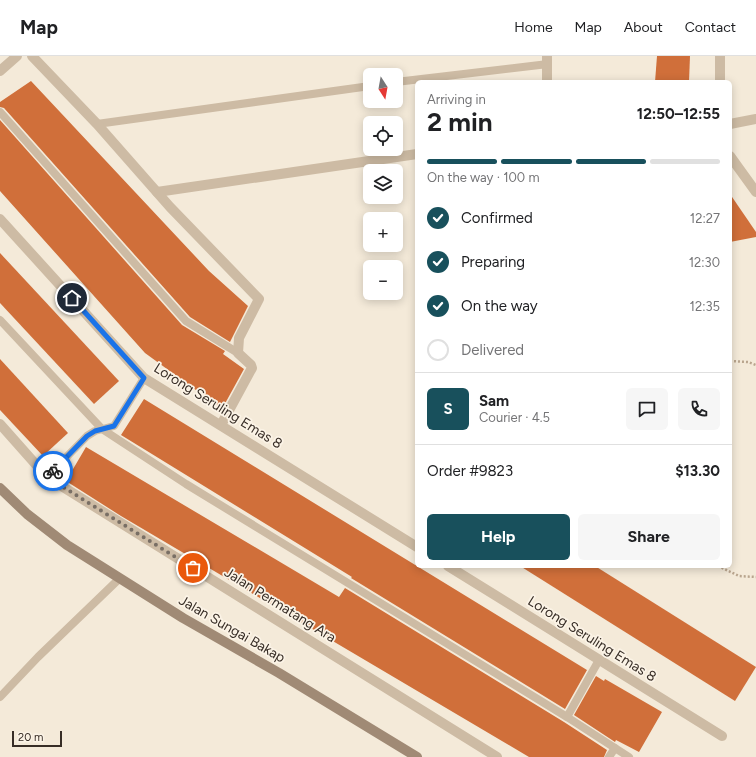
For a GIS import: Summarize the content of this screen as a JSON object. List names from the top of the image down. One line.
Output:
{"streets":{"main road":["Jalan Sungai Bakap"],"street":["Lorong Seruling Emas 8","Jalan Permatang Ara"]},"scale_bar":"20 m","north":"bottom","page":{"header":"Map","nav":["Home","Map","About","Contact"],"map_buttons":["+","−"],"heading":["2 min","Arriving in","12:50–12:55"],"panel":["Sam","Courier · 4.5","Order #9823","$13.30"],"bar":"On the way · 100 m","list":[["Confirmed","12:27"],["Preparing","12:30"],["On the way","12:35"],"Delivered"],"round":"S","buttons":["Help","Share"],"scale":"20 m"}}
